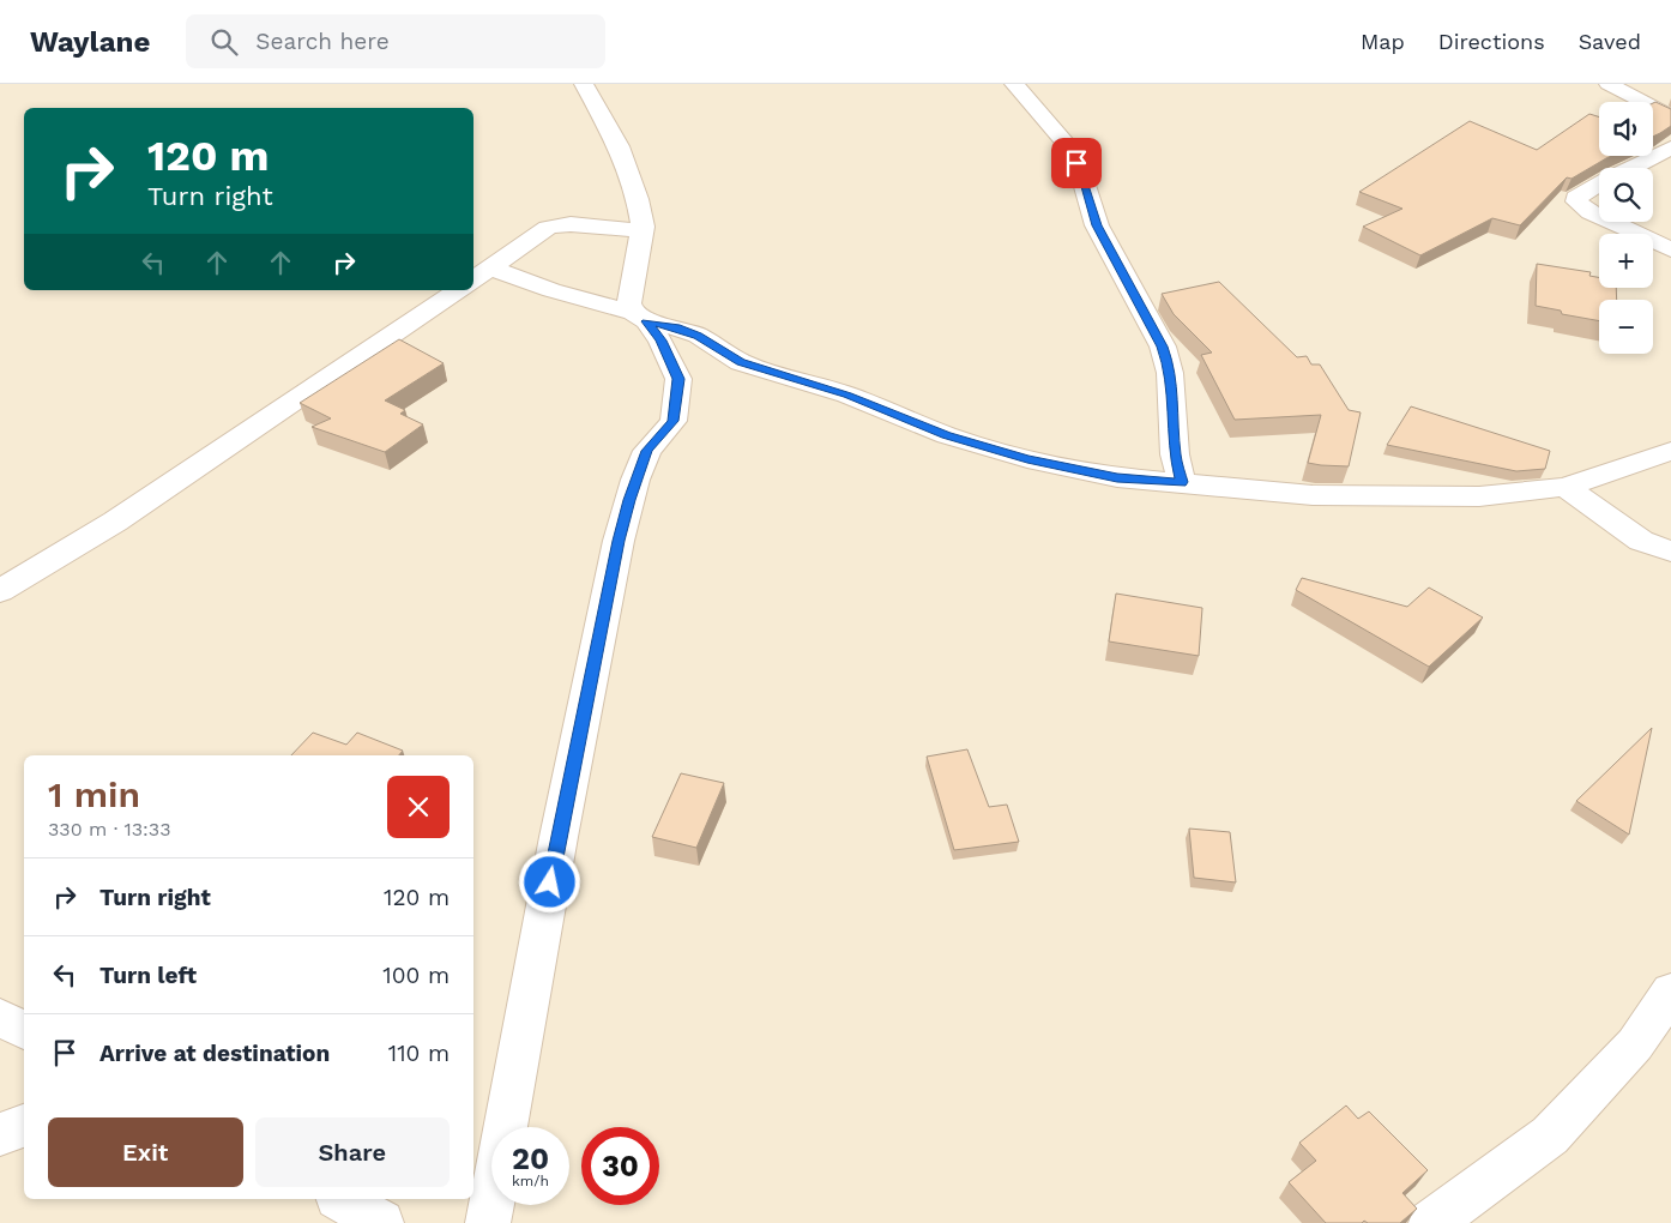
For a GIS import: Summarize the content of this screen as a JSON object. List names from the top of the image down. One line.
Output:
{"page":{"header":"Waylane","search":"Search here","nav":["Map","Directions","Saved"],"map_buttons":["+","−"],"turn":["120 m","Turn right"],"heading":["1 min","330 m · 13:33"],"list":[{"name":"Turn right","value":"120 m"},{"name":"Turn left","value":"100 m"},{"name":"Arrive at destination","value":"110 m"}],"buttons":["Exit","Share"],"speed":"20 km/h","limit":"30"}}
